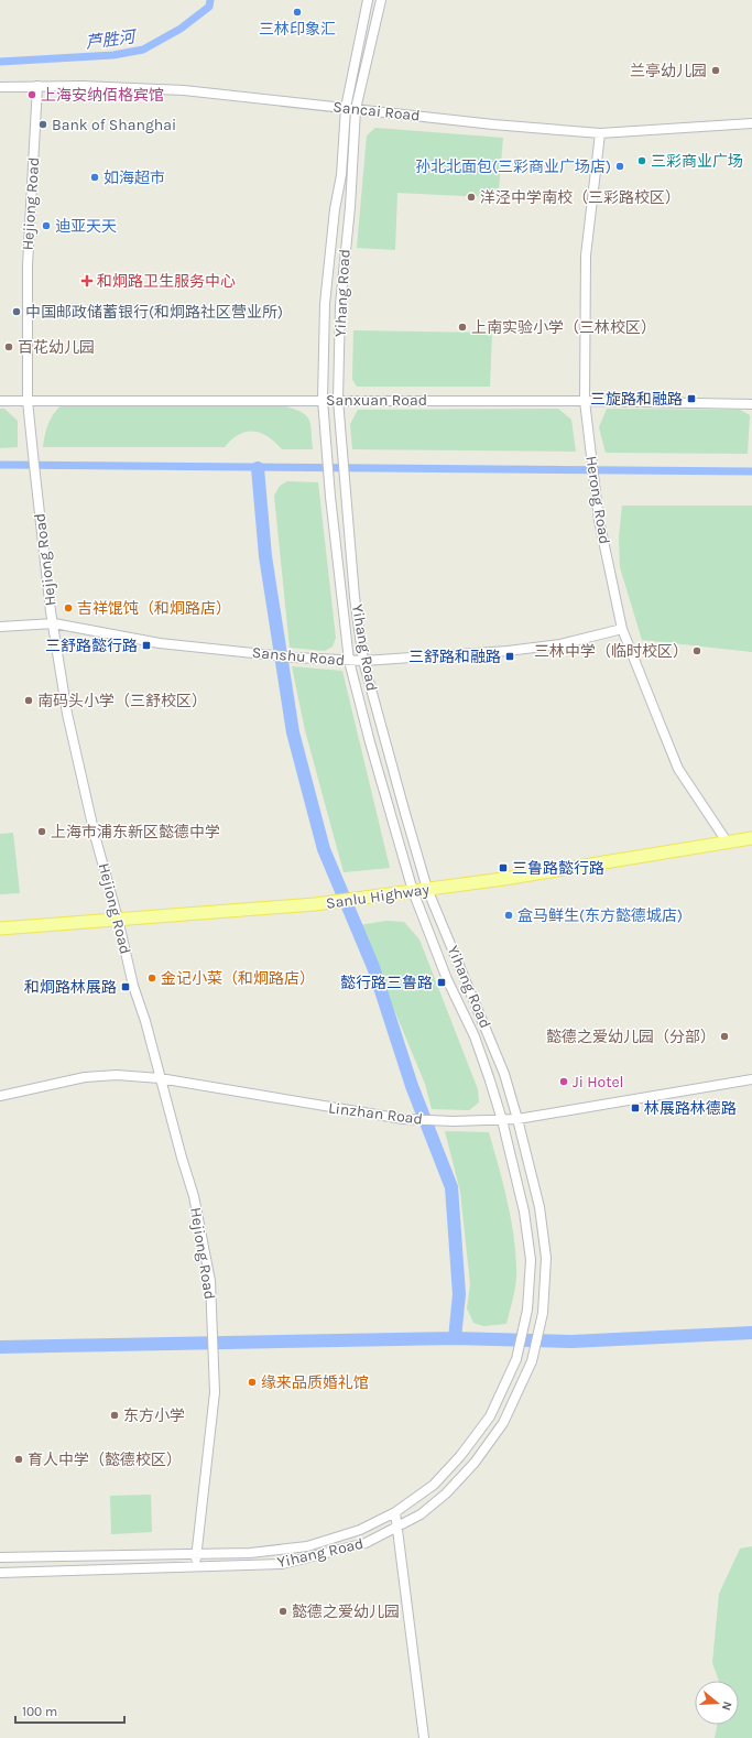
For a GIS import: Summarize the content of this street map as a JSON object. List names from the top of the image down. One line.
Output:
{"streets":{"main road":["Sanlu Highway"],"street":["Sancai Road","Hejiong Road","Yihang Road","Sanxuan Road","Herong Road","Sanshu Road","Linzhan Road"]},"crossings":[["Sancai Road","Hejiong Road"],["Sancai Road","Yihang Road"],["Sancai Road","Herong Road"],["Hejiong Road","Yihang Road"],["Hejiong Road","Sanxuan Road"],["Hejiong Road","Sanshu Road"],["Hejiong Road","Sanlu Highway"],["Hejiong Road","Linzhan Road"],["Yihang Road","Sanxuan Road"],["Yihang Road","Sanshu Road"],["Yihang Road","Sanlu Highway"],["Yihang Road","Linzhan Road"],["Sanxuan Road","Herong Road"],["Herong Road","Sanshu Road"],["Herong Road","Sanlu Highway"]],"water":["芦胜河"],"places":{"other":["三林印象汇","兰亭幼儿园","上海安纳佰格宾馆","Bank of Shanghai","三彩商业广场","孙北北面包(三彩商业广场店)","如海超市","洋泾中学南校（三彩路校区）","迪亚天天","中国邮政储蓄银行(和炯路社区营业所)","上南实验小学（三林校区）","百花幼儿园","吉祥馄饨（和炯路店）","三林中学（临时校区）","南码头小学（三舒校区）","上海市浦东新区懿德中学","盒马鲜生(东方懿德城店)","金记小菜（和炯路店）","懿德之爱幼儿园（分部）","Ji Hotel","缘来品质婚礼馆","东方小学","育人中学（懿德校区）","懿德之爱幼儿园"],"health":["和炯路卫生服务中心"],"transit":["三旋路和融路","三舒路懿行路","三舒路和融路","三鲁路懿行路","懿行路三鲁路","和炯路林展路","林展路林德路"]},"scale_bar":"100 m","north":"right"}
